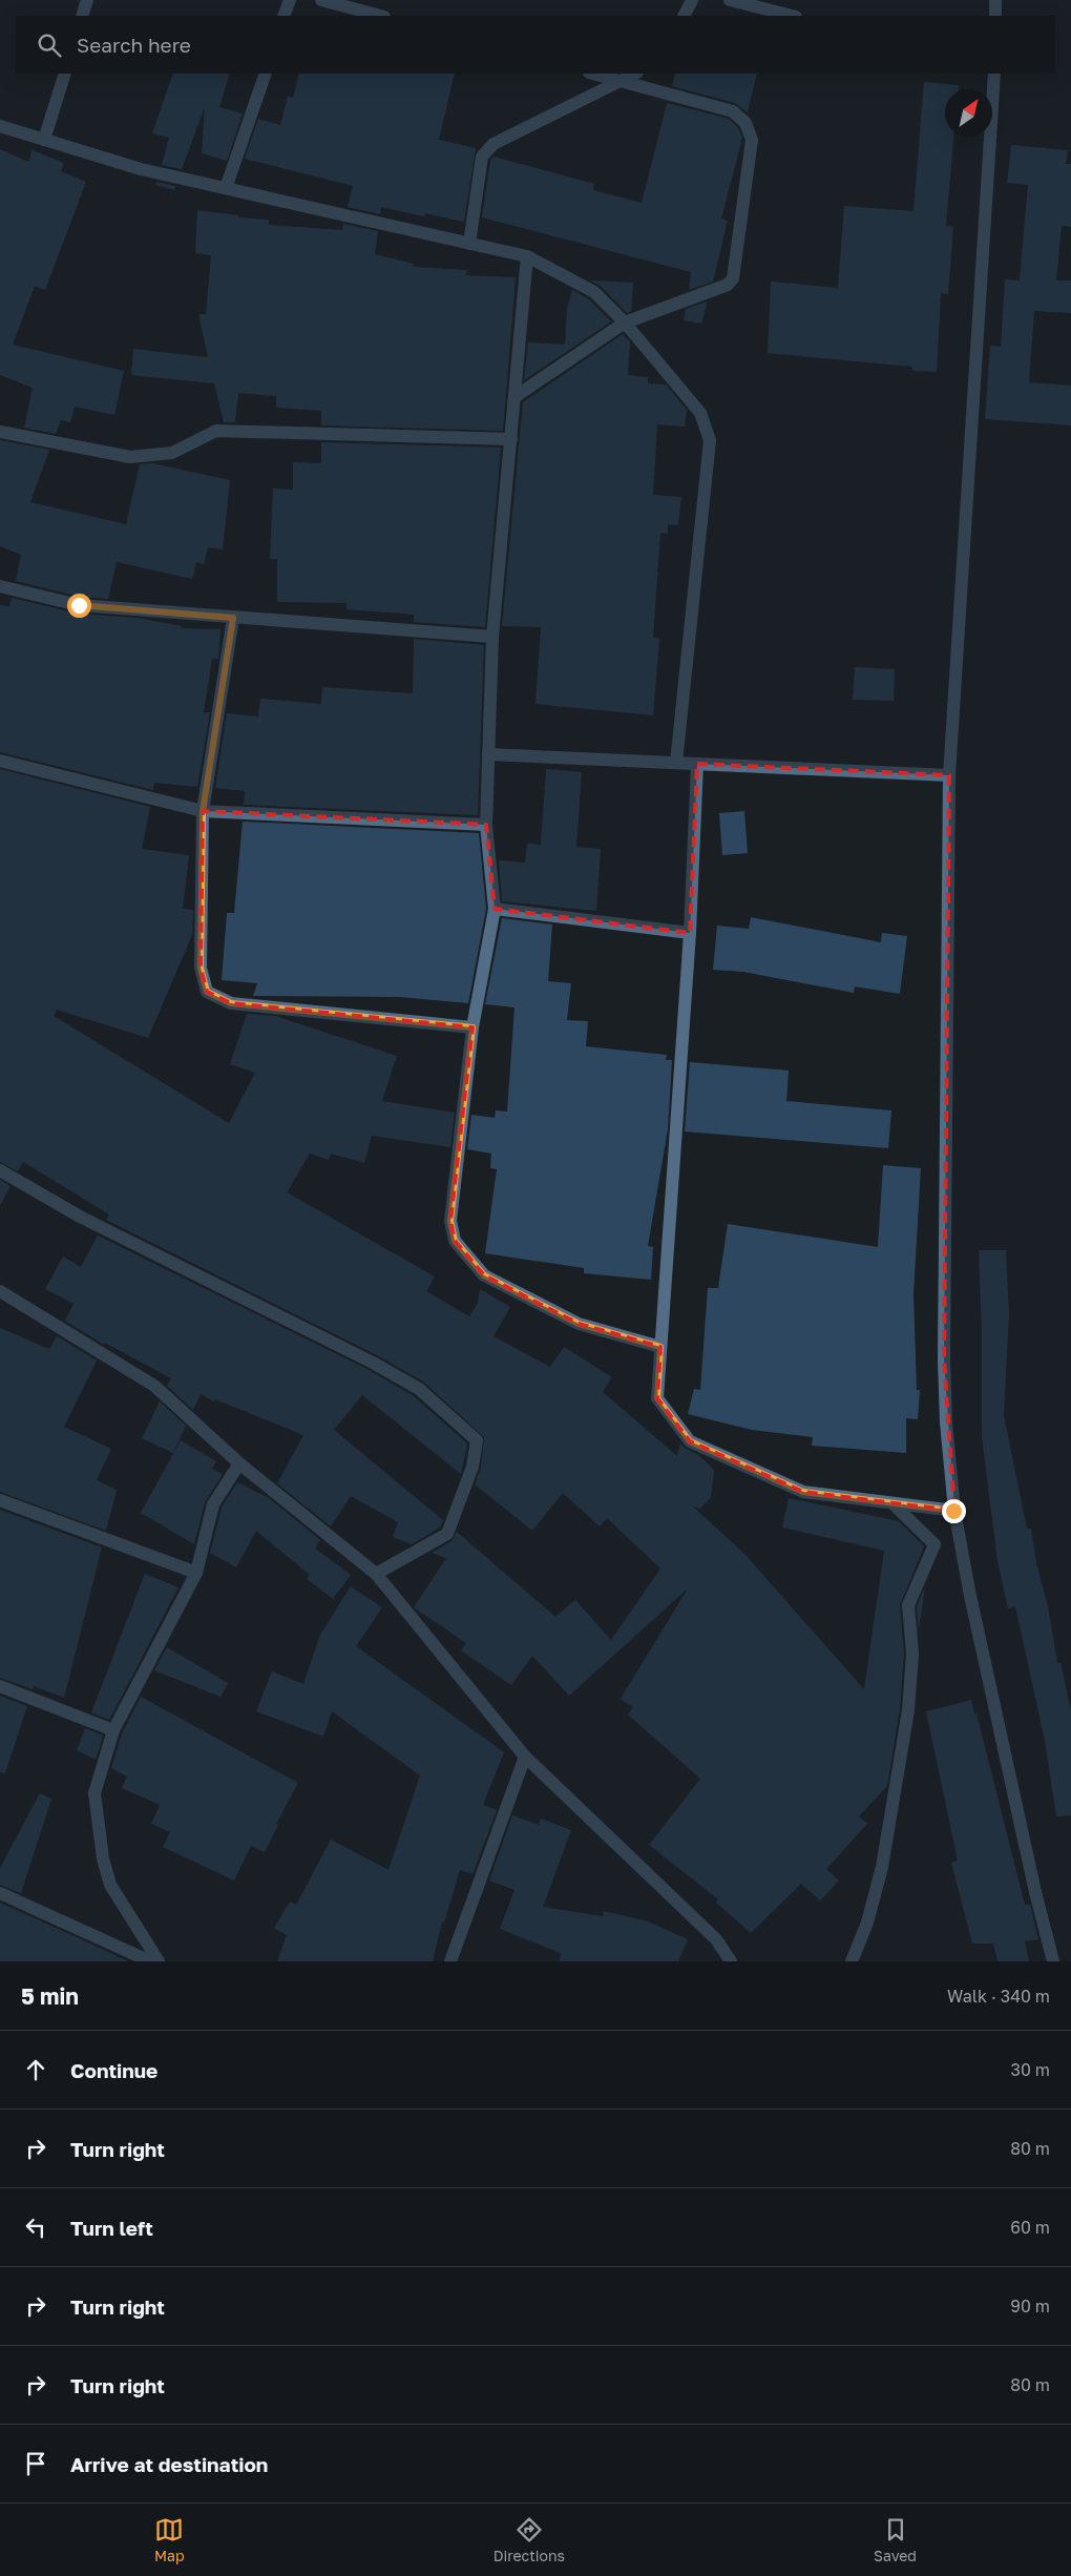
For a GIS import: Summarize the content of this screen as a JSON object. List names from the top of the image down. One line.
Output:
{"north":"top right","page":{"search":"Search here","heading":["5 min","Walk · 340 m"],"list":[["Continue","30 m"],["Turn right","80 m"],["Turn left","60 m"],["Turn right","90 m"],["Turn right","80 m"],"Arrive at destination"],"nav":["Map","Directions","Saved"]}}
